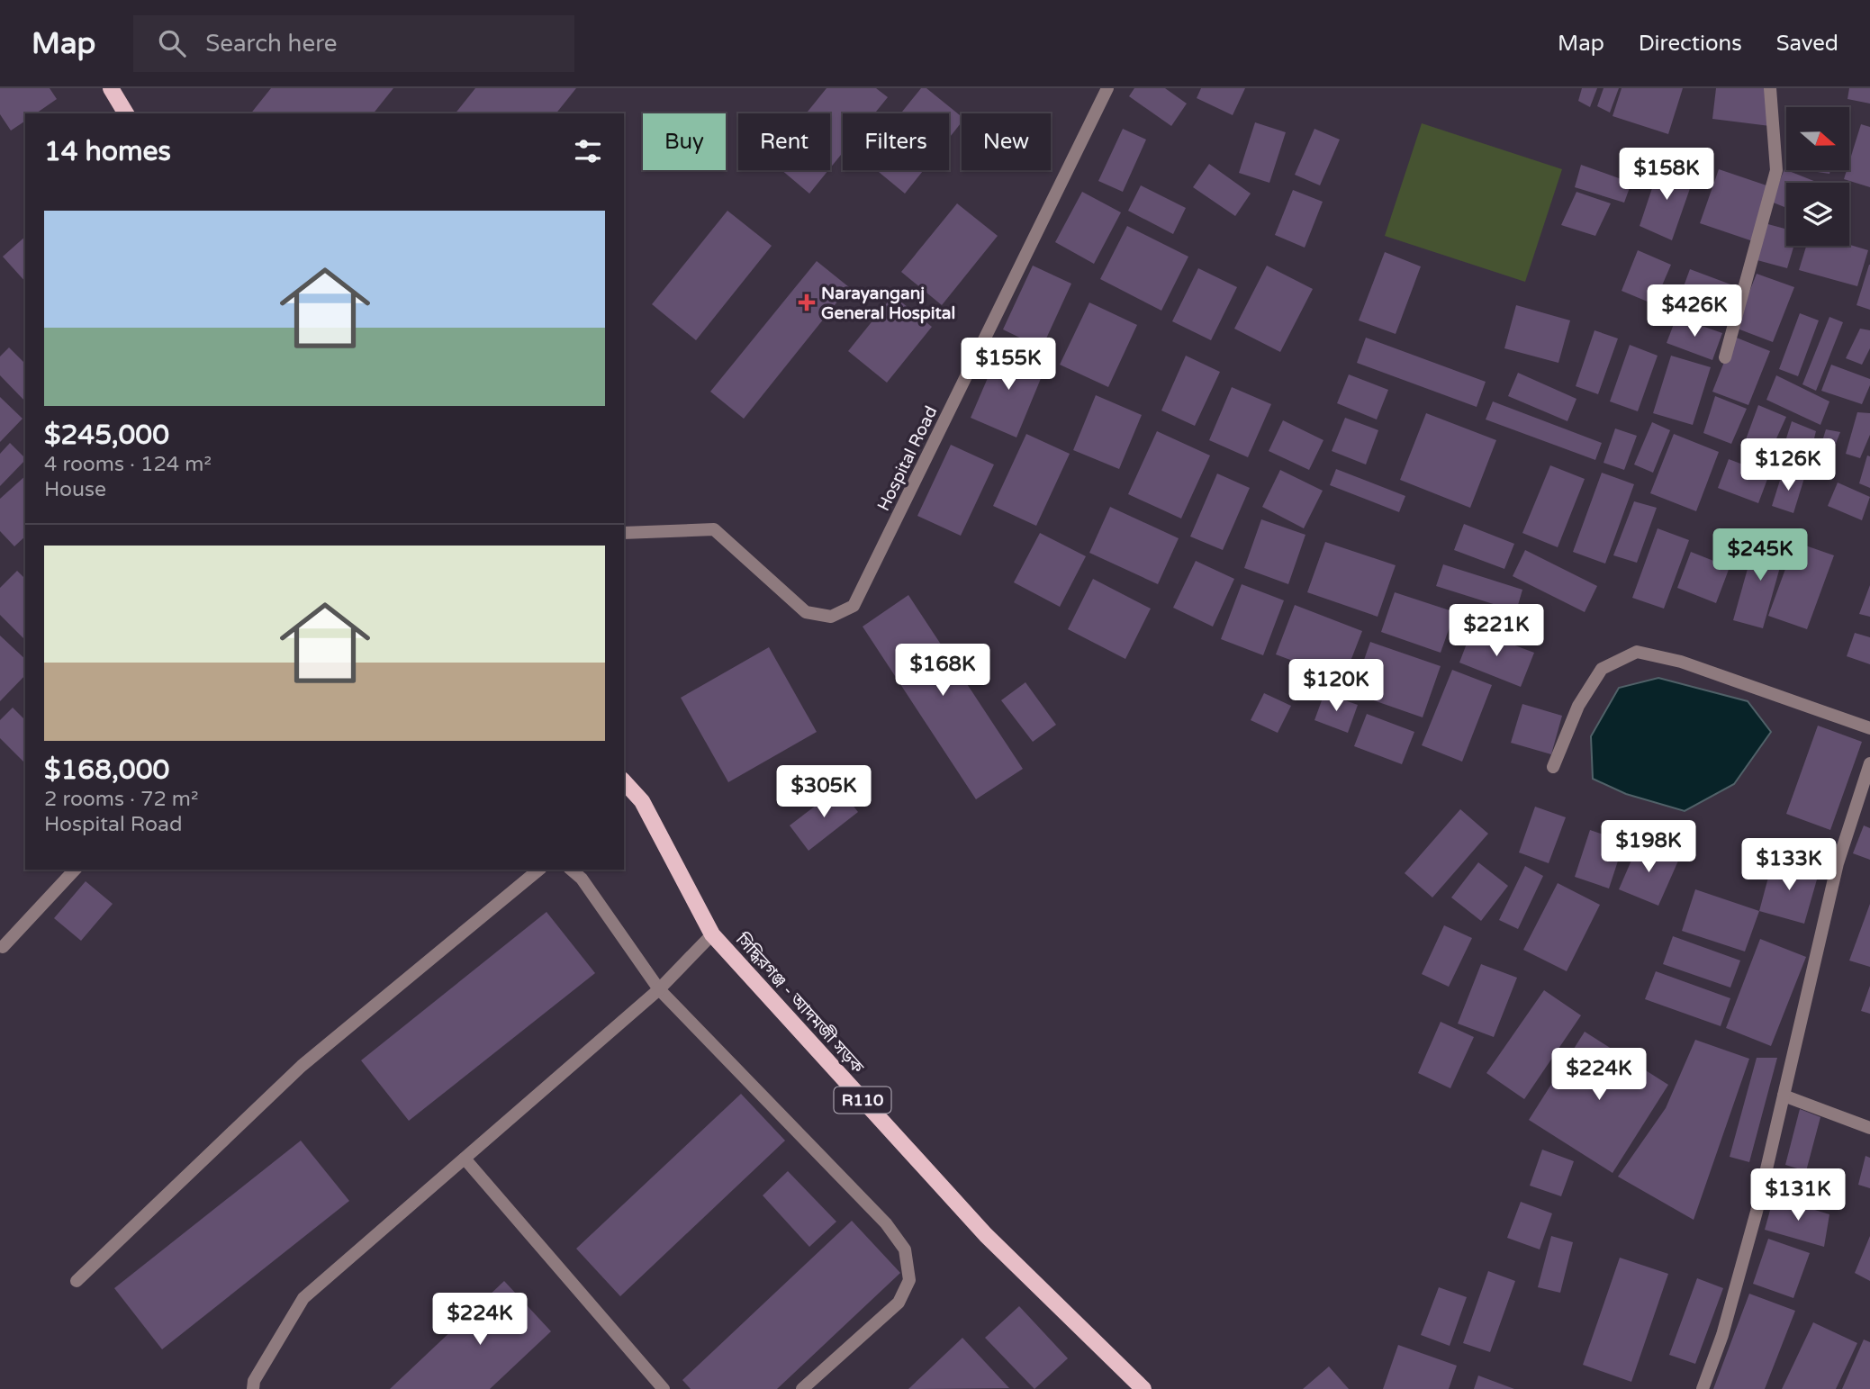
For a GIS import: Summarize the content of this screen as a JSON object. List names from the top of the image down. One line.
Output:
{"streets":{"main road":["সিদ্ধিরগঞ্জ - আদমজী সড়ক","R110"],"street":["Hospital Road"]},"places":{"health":["Narayanganj General Hospital"]},"north":"right","page":{"header":"Map","search":"Search here","nav":["Map","Directions","Saved"],"chip":["Buy","Rent","Filters","New"],"heading":"14 homes","price":["$158K","$426K","$155K","$126K","$245K","$221K","$168K","$120K","$305K","$198K","$133K","$224K","$131K","$224K"],"list":[{"name":"$245,000","note":"4 rooms · 124 m² · House"},{"name":"$168,000","note":"2 rooms · 72 m² · Hospital Road"}]}}
